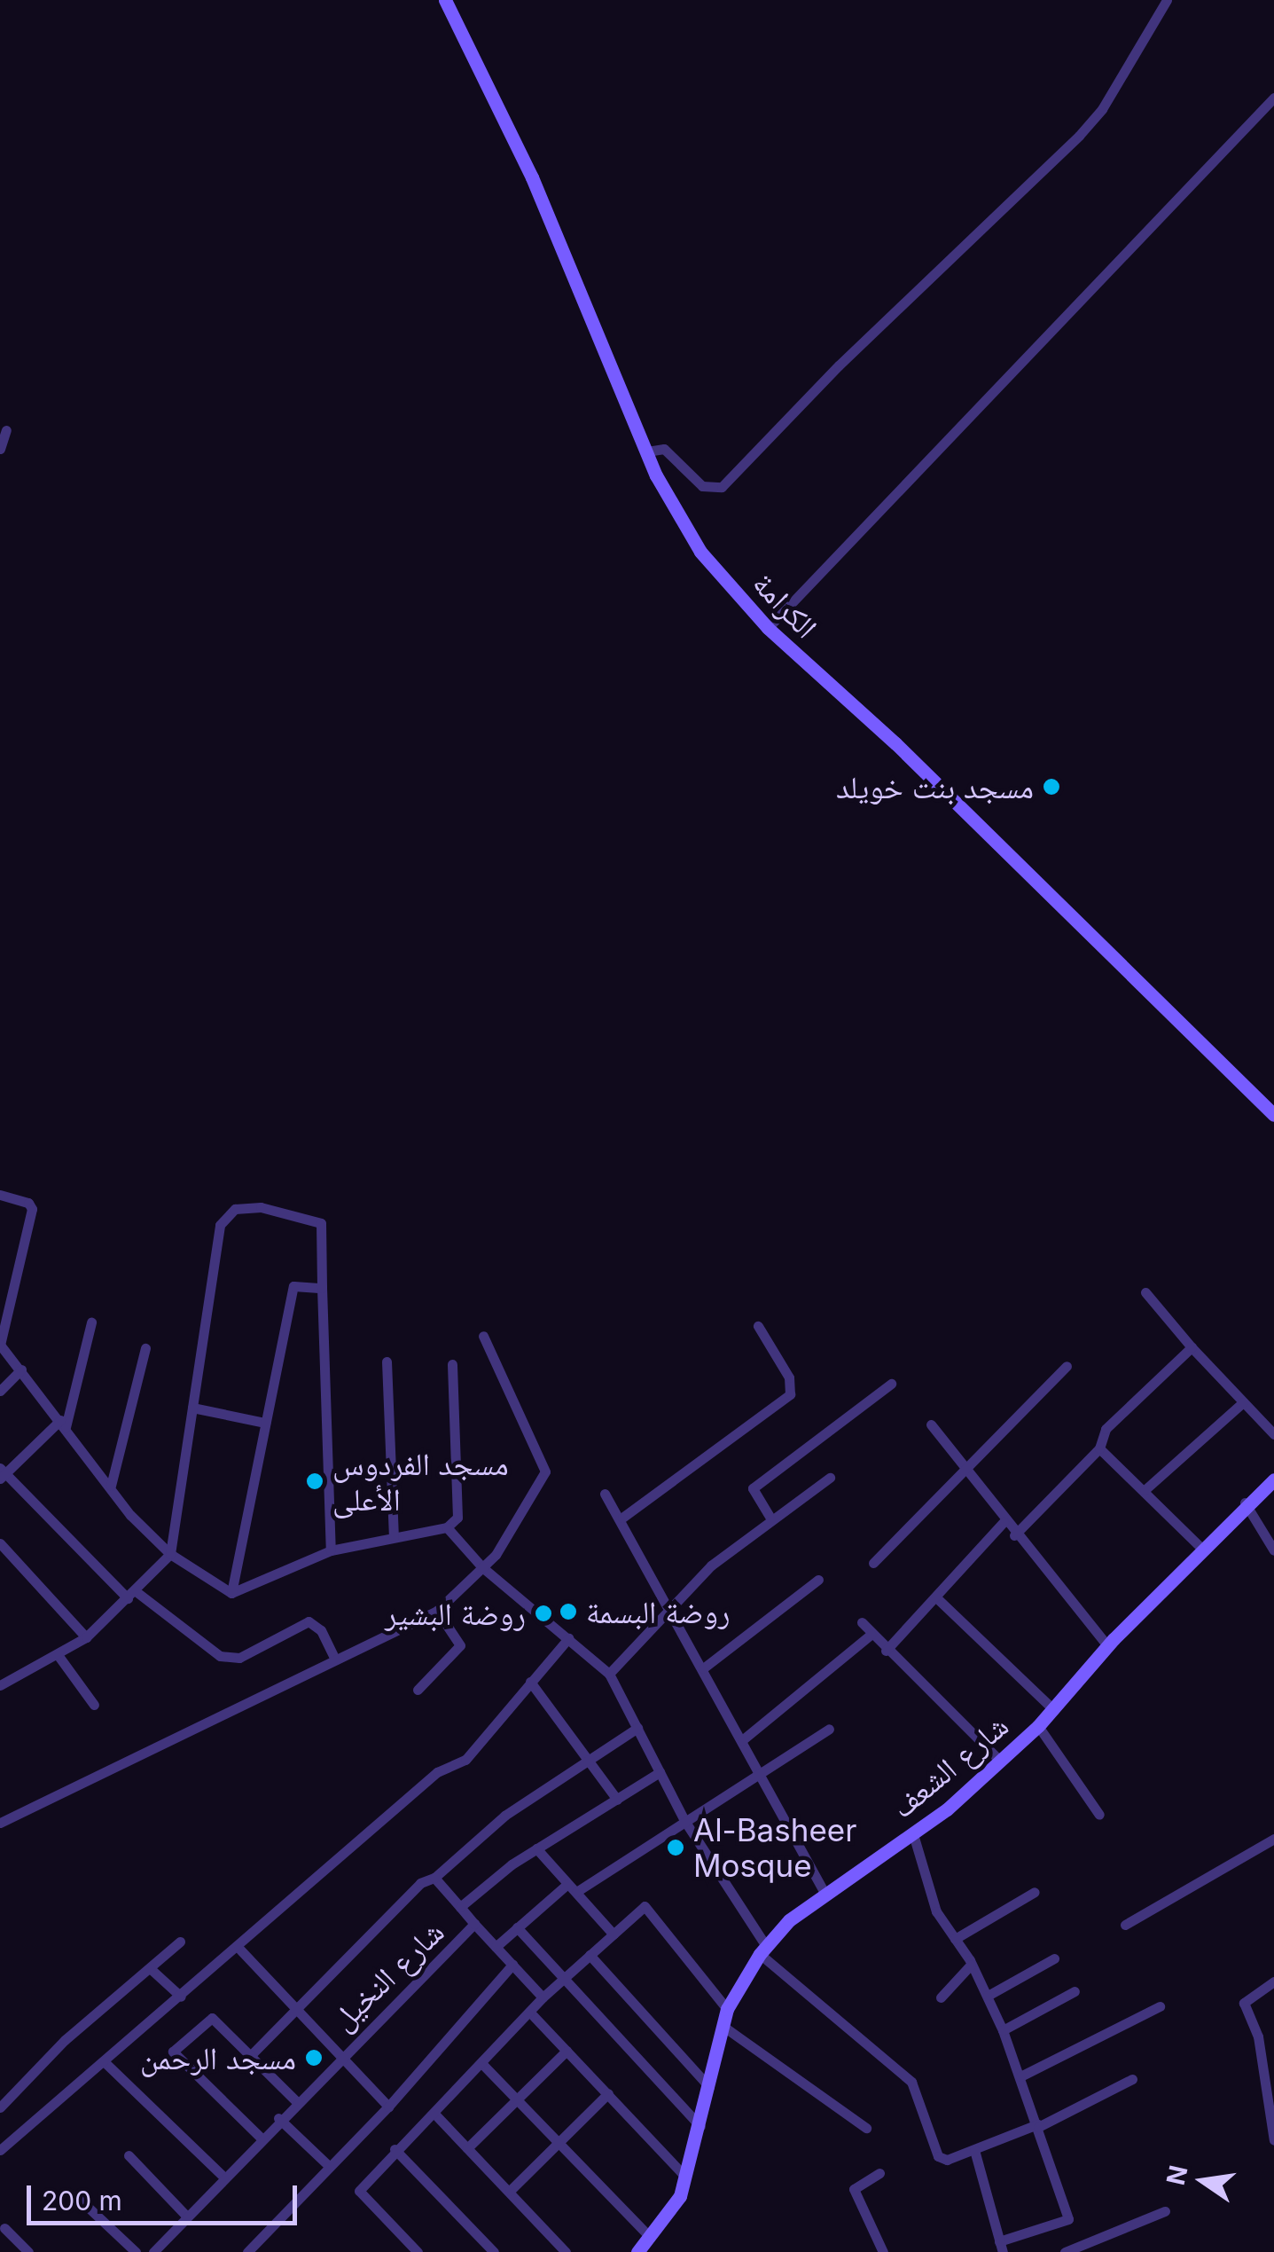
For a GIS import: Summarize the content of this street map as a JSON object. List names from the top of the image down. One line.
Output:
{"streets":{"main road":["الكرامة","شارع الشعف"],"street":["شارع النخيل"]},"places":["مسجد بنت خويلد","مسجد الفردوس الأعلى","روضة البسمة","روضة البشير","Al-Basheer Mosque","مسجد الرحمن"],"scale_bar":"200 m","north":"left"}
